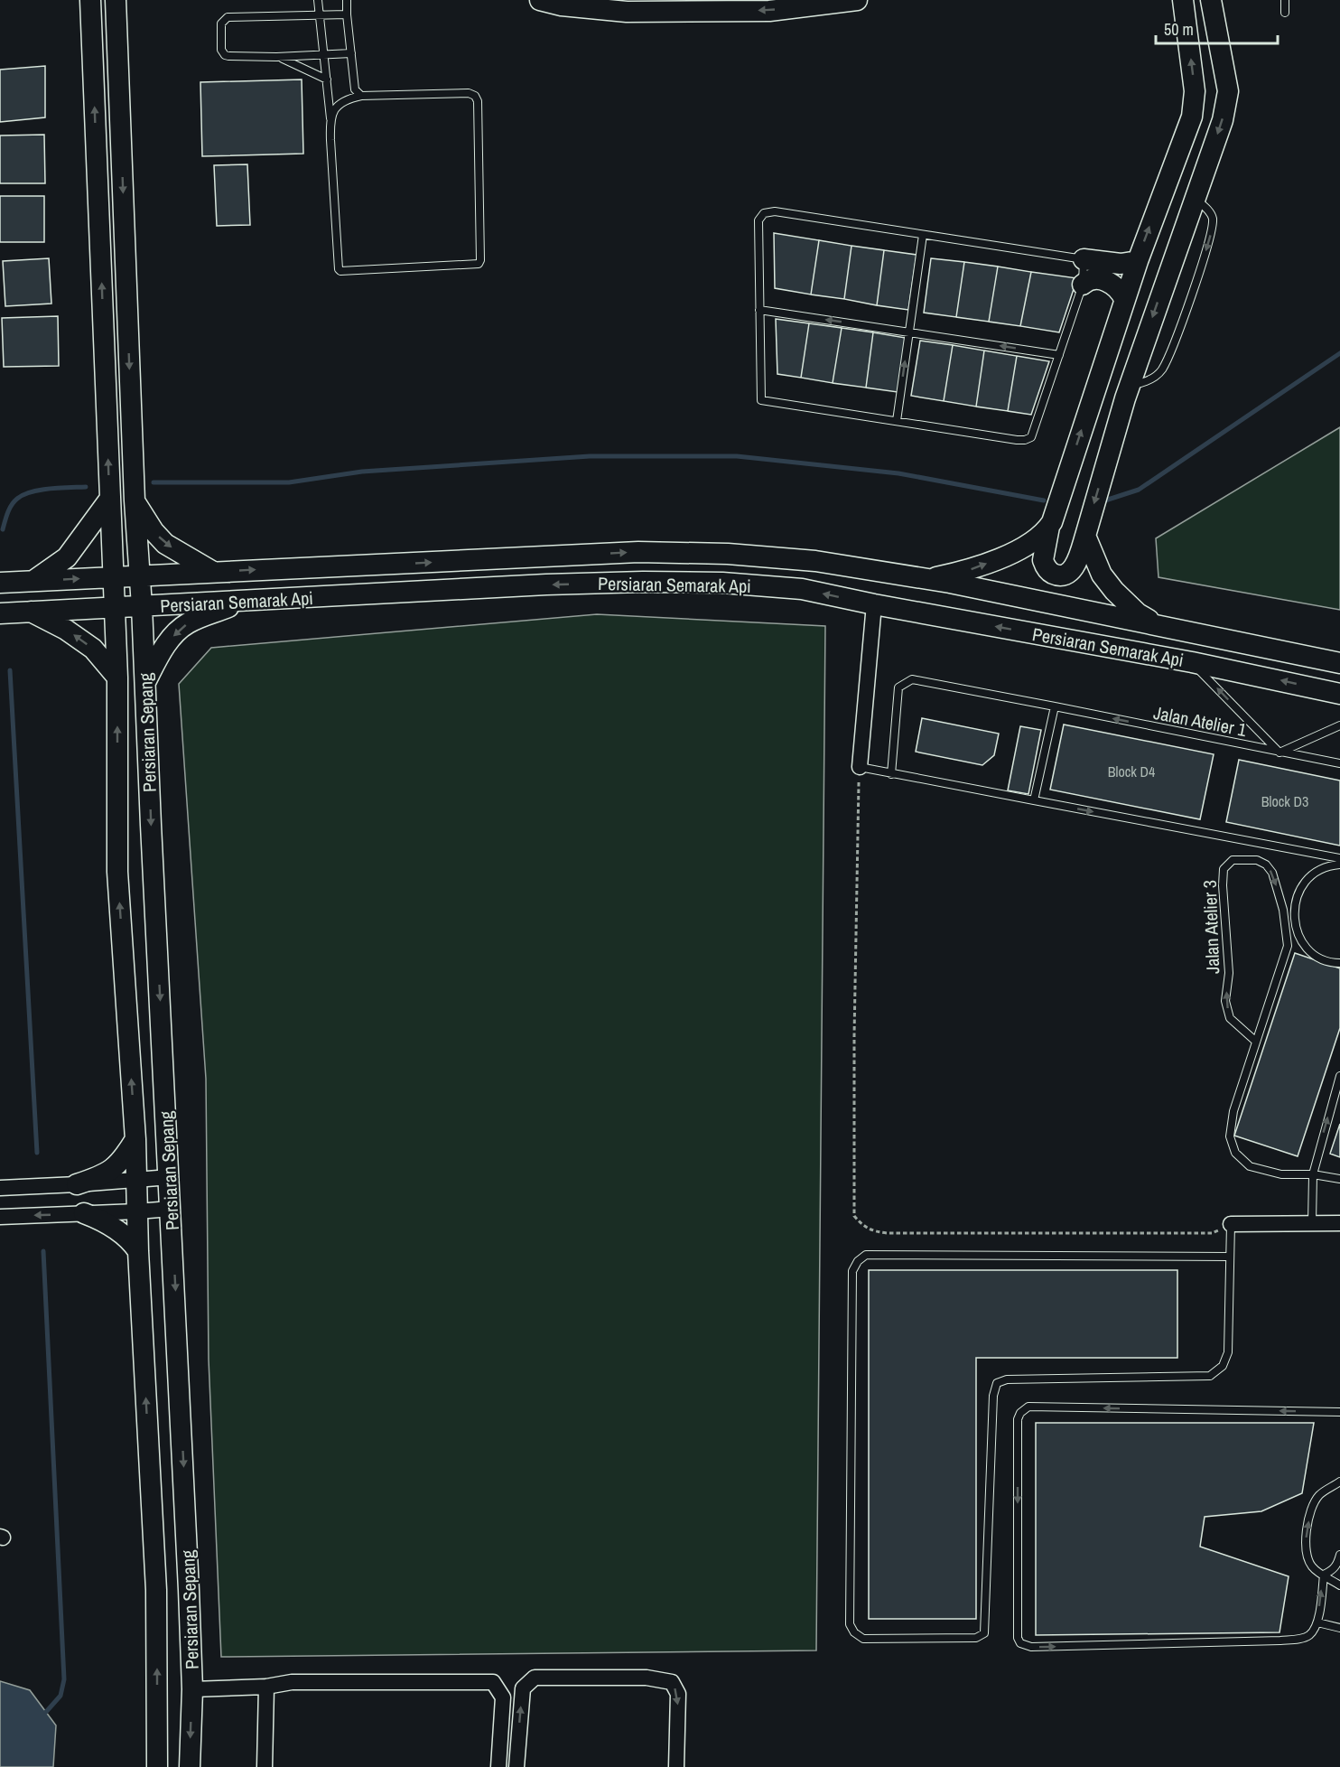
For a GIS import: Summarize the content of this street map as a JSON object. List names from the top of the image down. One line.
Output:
{"streets":{"street":["Persiaran Semarak Api","Persiaran Sepang"],"lane":["Jalan Atelier 1","Jalan Atelier 3"]},"crossings":[["Persiaran Semarak Api","Persiaran Sepang"]],"one_way":["Jalan Atelier 1"],"house_numbers":["Block D4","Block D3"],"scale_bar":"50 m"}
